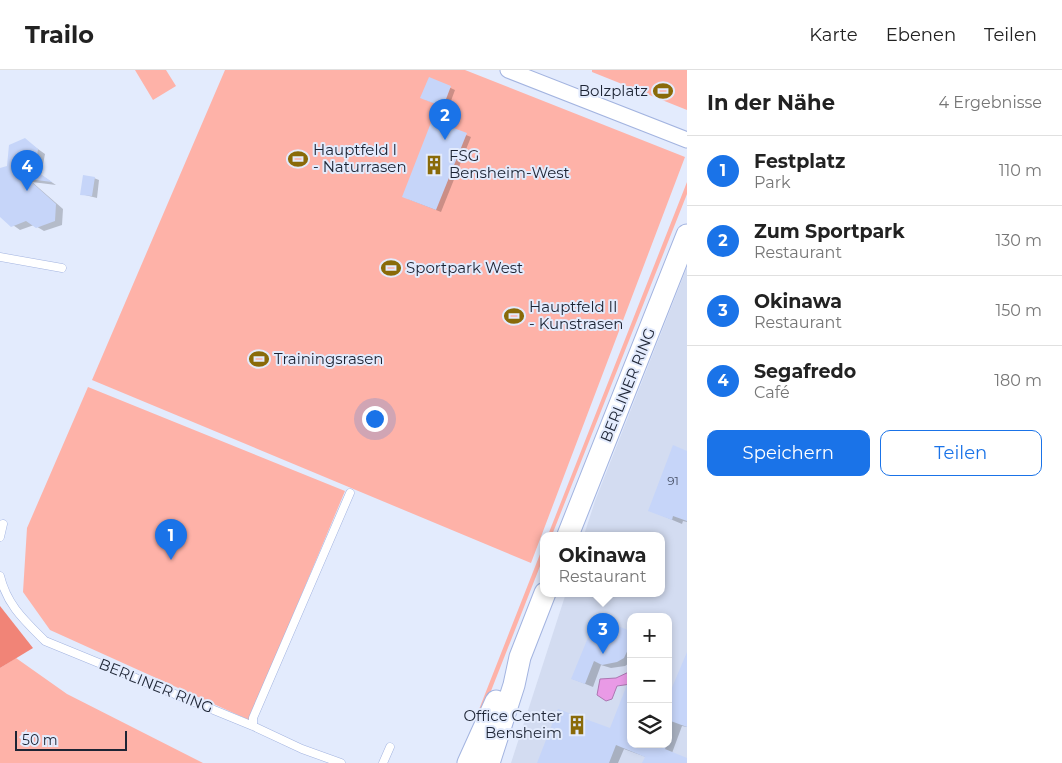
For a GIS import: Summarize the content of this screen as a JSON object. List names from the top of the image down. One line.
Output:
{"streets":{"street":["BERLINER RING"]},"places":{"sports":["Bolzplatz","Hauptfeld I - Naturrasen","Sportpark West","Hauptfeld II - Kunstrasen","Trainingsrasen"],"building":["FSG Bensheim-West","Office Center Bensheim"]},"house_numbers":["91"],"scale_bar":"50 m","page":{"header":"Trailo","nav":["Karte","Ebenen","Teilen"],"heading":["In der Nähe","4 Ergebnisse"],"pins":["2","4","1","3"],"list":[{"mark":"1","name":"Festplatz","note":"Park","value":"110 m"},{"mark":"2","name":"Zum Sportpark","note":"Restaurant","value":"130 m"},{"mark":"3","name":"Okinawa","note":"Restaurant","value":"150 m"},{"mark":"4","name":"Segafredo","note":"Café","value":"180 m"}],"buttons":["Speichern","Teilen"],"popup":["Okinawa","Restaurant"],"map_buttons":["+","−"],"scale":"50 m"}}
